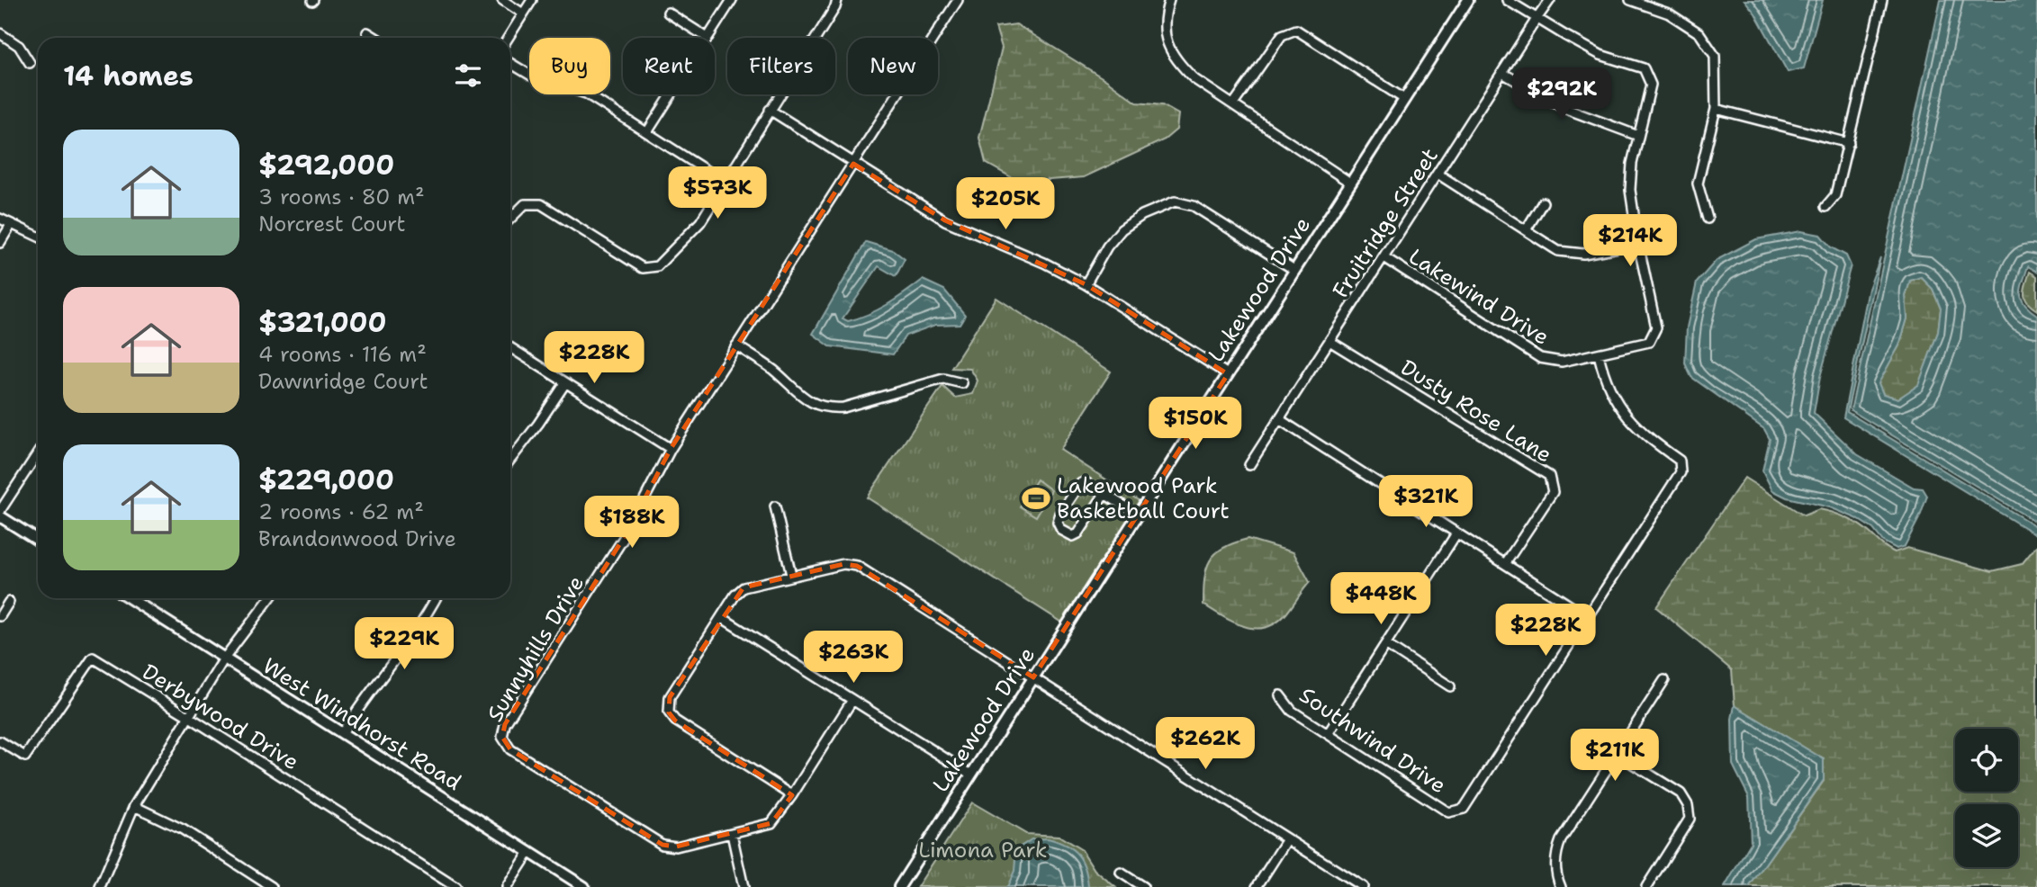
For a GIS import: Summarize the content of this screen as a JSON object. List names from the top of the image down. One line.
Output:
{"streets":{"street":["Fruitridge Street","Lakewood Drive","Lakewind Drive","Dusty Rose Lane","Sunnyhills Drive","Derbywood Drive","West Windhorst Road","Southwind Drive"]},"crossings":[["Fruitridge Street","Lakewind Drive"],["Fruitridge Street","Dusty Rose Lane"],["Lakewind Drive","Southwind Drive"]],"parks":["Limona Park"],"places":{"sports":["Lakewood Park Basketball Court"]},"page":{"chip":["Buy","Rent","Filters","New"],"heading":"14 homes","price":["$292K","$573K","$205K","$214K","$228K","$150K","$321K","$188K","$448K","$228K","$229K","$263K","$262K","$211K"],"list":[{"name":"$292,000","note":"3 rooms · 80 m² · Norcrest Court"},{"name":"$321,000","note":"4 rooms · 116 m² · Dawnridge Court"},{"name":"$229,000","note":"2 rooms · 62 m² · Brandonwood Drive"}]}}
